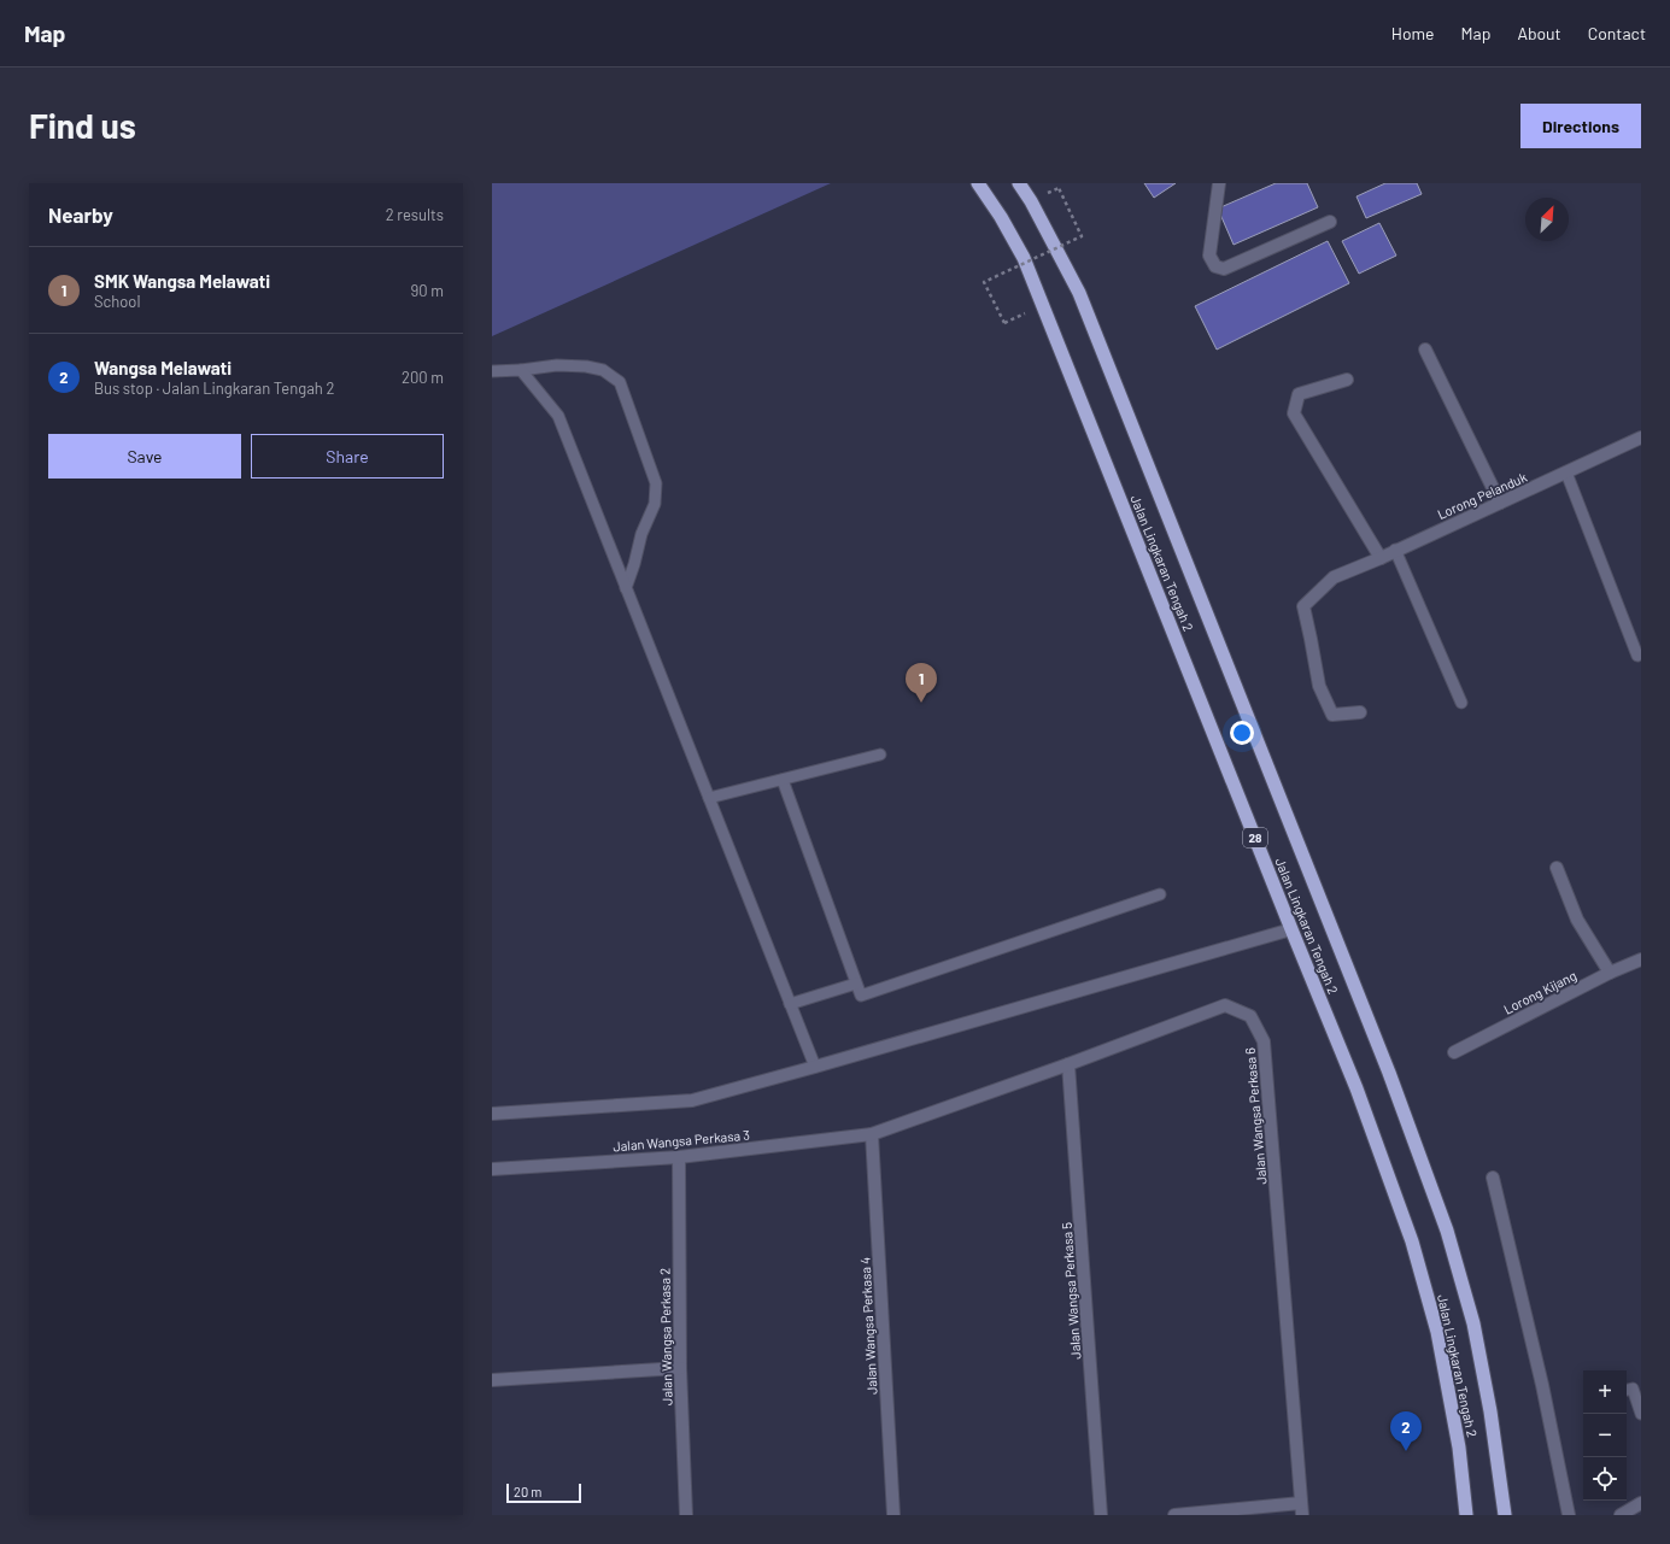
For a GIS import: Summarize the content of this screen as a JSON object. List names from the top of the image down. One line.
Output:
{"streets":{"highway":["Jalan Lingkaran Tengah 2","28"],"street":["Lorong Pelanduk","Lorong Kijang","Jalan Wangsa Perkasa 6","Jalan Wangsa Perkasa 3","Jalan Wangsa Perkasa 5","Jalan Wangsa Perkasa 4","Jalan Wangsa Perkasa 2"]},"crossings":[["Jalan Wangsa Perkasa 6","Jalan Wangsa Perkasa 3"],["Jalan Wangsa Perkasa 6","Jalan Wangsa Perkasa 5"],["Jalan Wangsa Perkasa 6","Jalan Wangsa Perkasa 4"],["Jalan Wangsa Perkasa 3","Jalan Wangsa Perkasa 4"],["Jalan Wangsa Perkasa 3","Jalan Wangsa Perkasa 2"]],"scale_bar":"20 m","north":"top right","page":{"header":"Map","nav":["Home","Map","About","Contact"],"buttons":["Directions",["Save","Share"]],"title":"Find us","heading":["Nearby","2 results"],"list":[{"mark":"1","name":"SMK Wangsa Melawati","note":"School","value":"90 m"},{"mark":"2","name":"Wangsa Melawati","note":"Bus stop · Jalan Lingkaran Tengah 2","value":"200 m"}],"pins":["1","2"],"map_buttons":["+","−"],"scale":"20 m"}}
